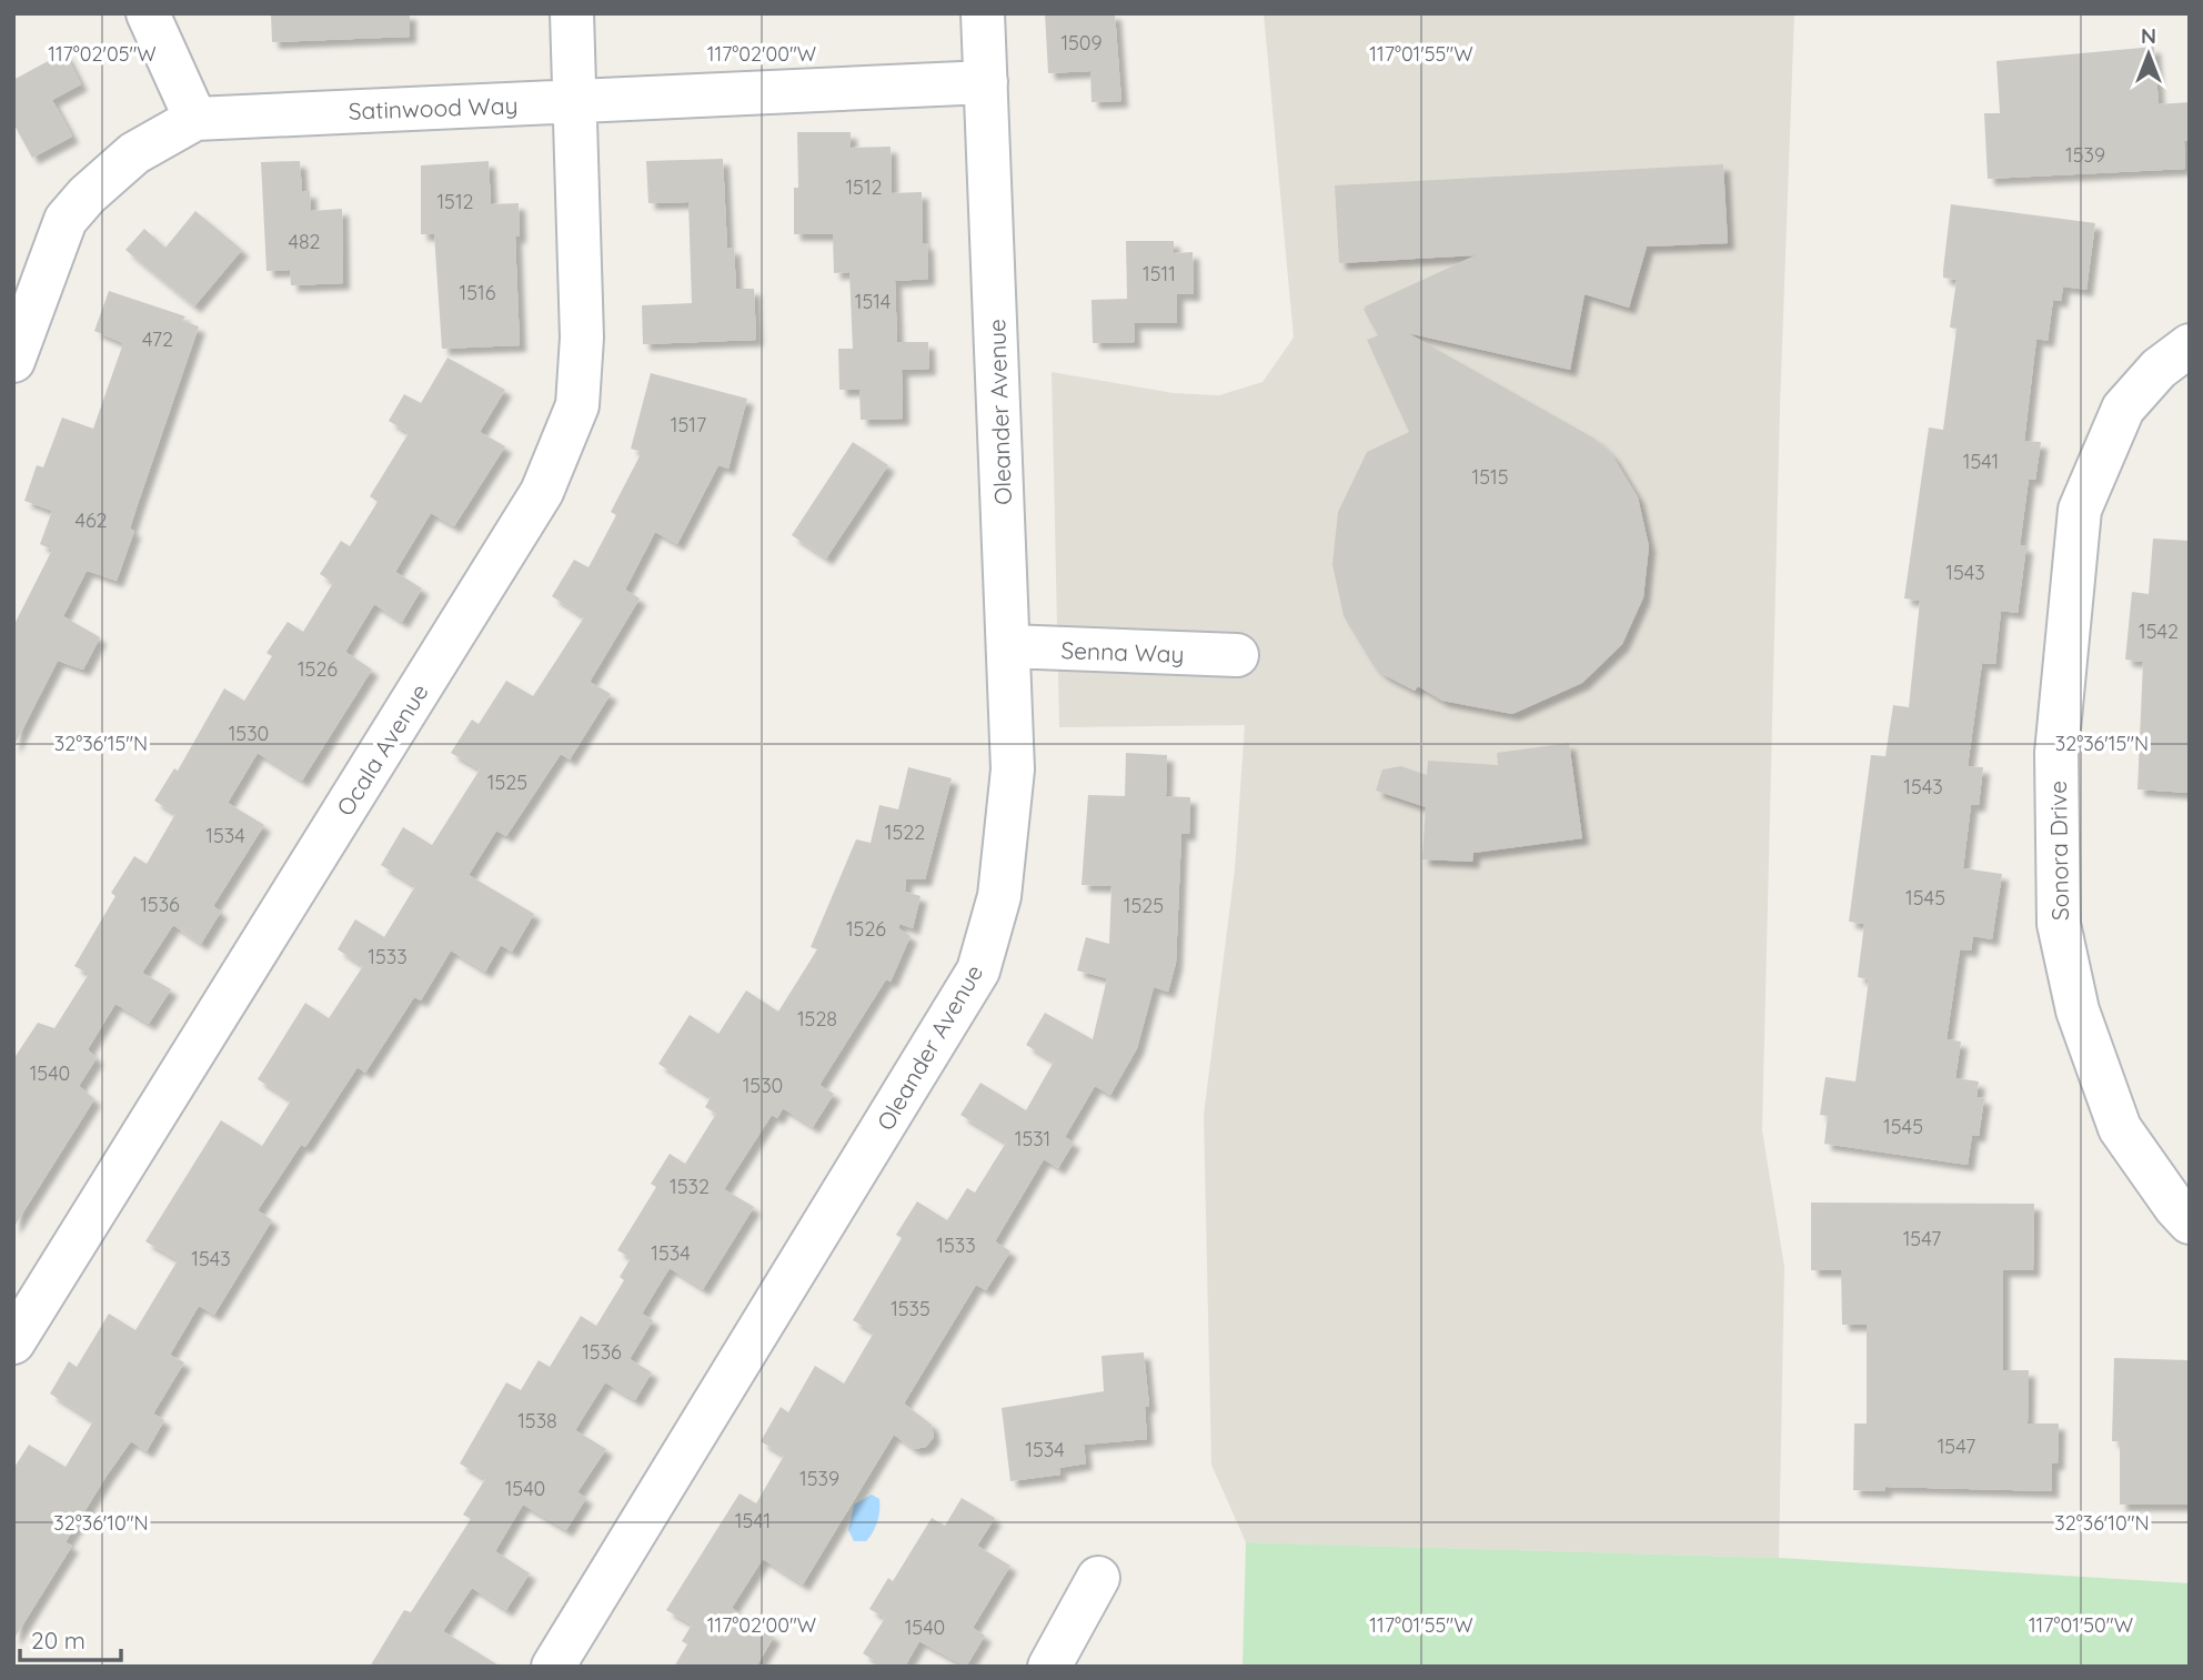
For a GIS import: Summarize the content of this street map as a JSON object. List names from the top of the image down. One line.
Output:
{"streets":{"street":["Satinwood Way","Oleander Avenue","Senna Way","Ocala Avenue","Sonora Drive"]},"crossings":[["Satinwood Way","Oleander Avenue"],["Satinwood Way","Ocala Avenue"],["Oleander Avenue","Senna Way"]],"house_numbers":["1509","1539","1512","1512","482","1511","1516","1514","472","1517","1541","1515","462","1543","1542","1526","1530","1525","1543","1522","1534","1545","1536","1525","1526","1533","1528","1540","1530","1545","1531","1532","1547","1533","1534","1543","1535","1536","1538","1547","1534","1539","1540","1541","1540"],"scale_bar":"20 m","north":"top","coordinates":["117°02'05\"W","117°02'00\"W","117°01'55\"W","32°36'15\"N","32°36'10\"N","117°01'50\"W"]}
